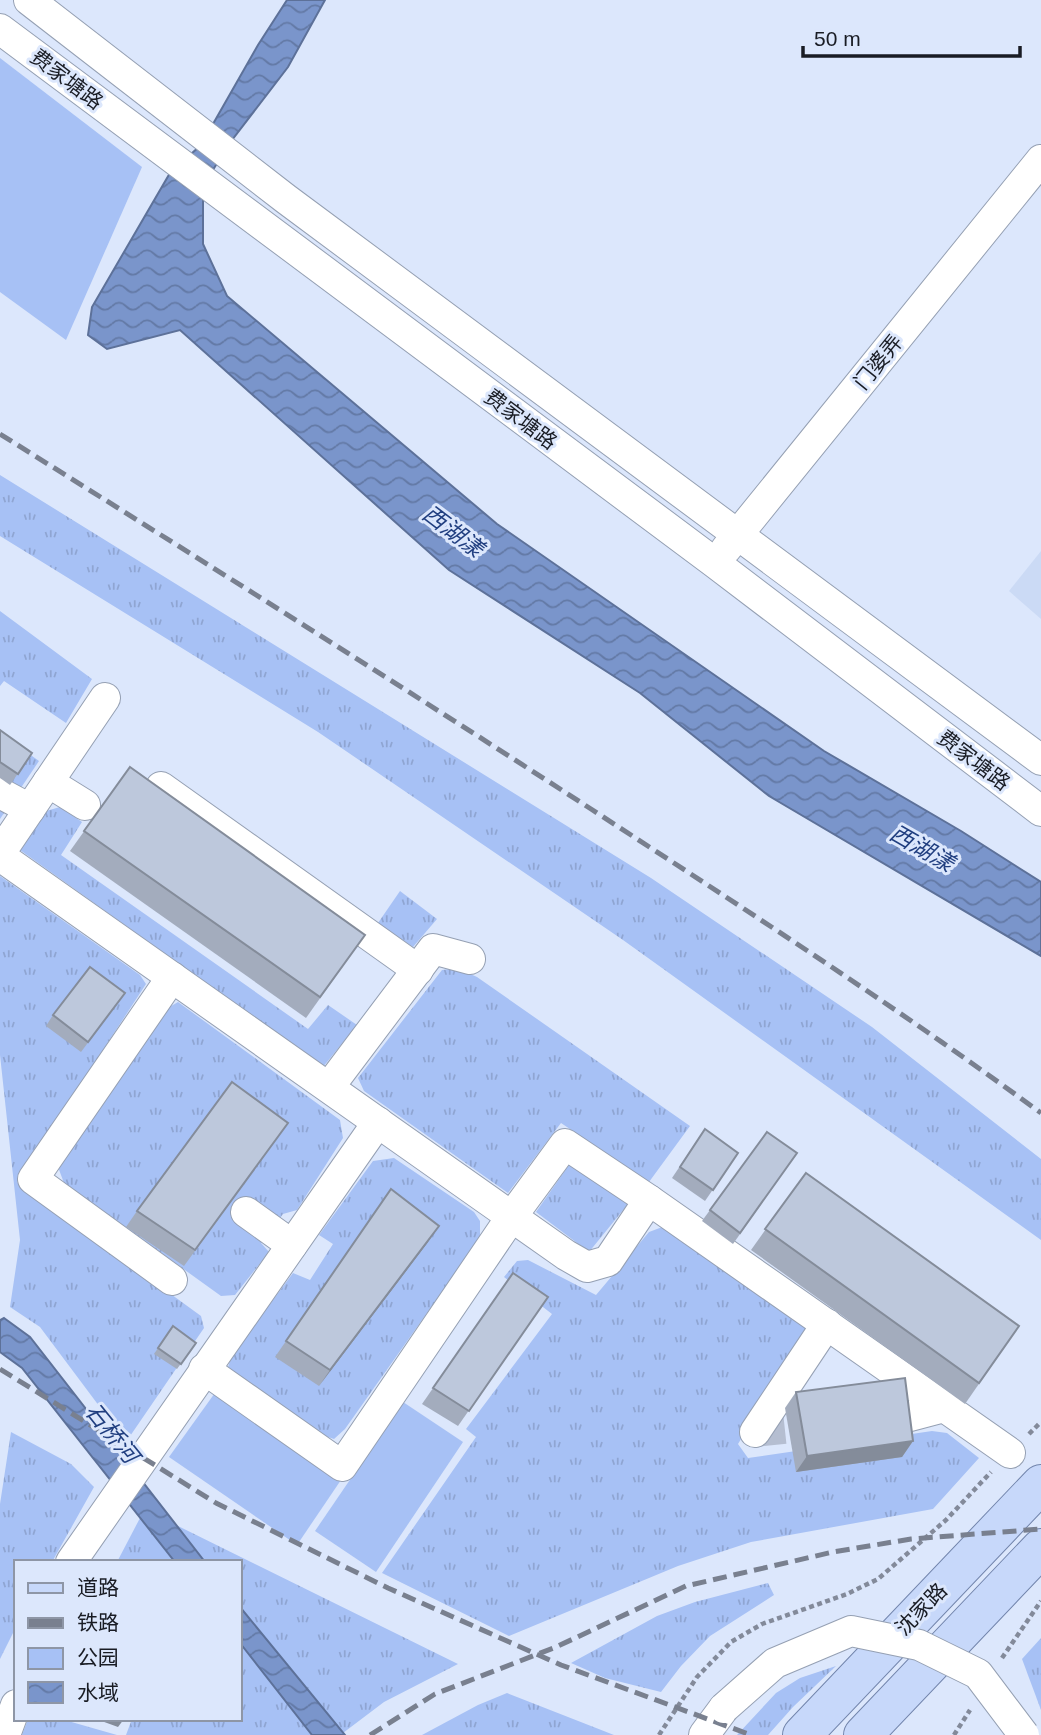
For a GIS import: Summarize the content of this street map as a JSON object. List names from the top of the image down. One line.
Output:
{"streets":{"main road":["沈家路"],"street":["费家塘路","门婆弄"]},"crossings":[["费家塘路","门婆弄"]],"water":["西湖漾","石桥河"],"legend":["道路","铁路","公园","水域"],"scale_bar":"50 m"}
